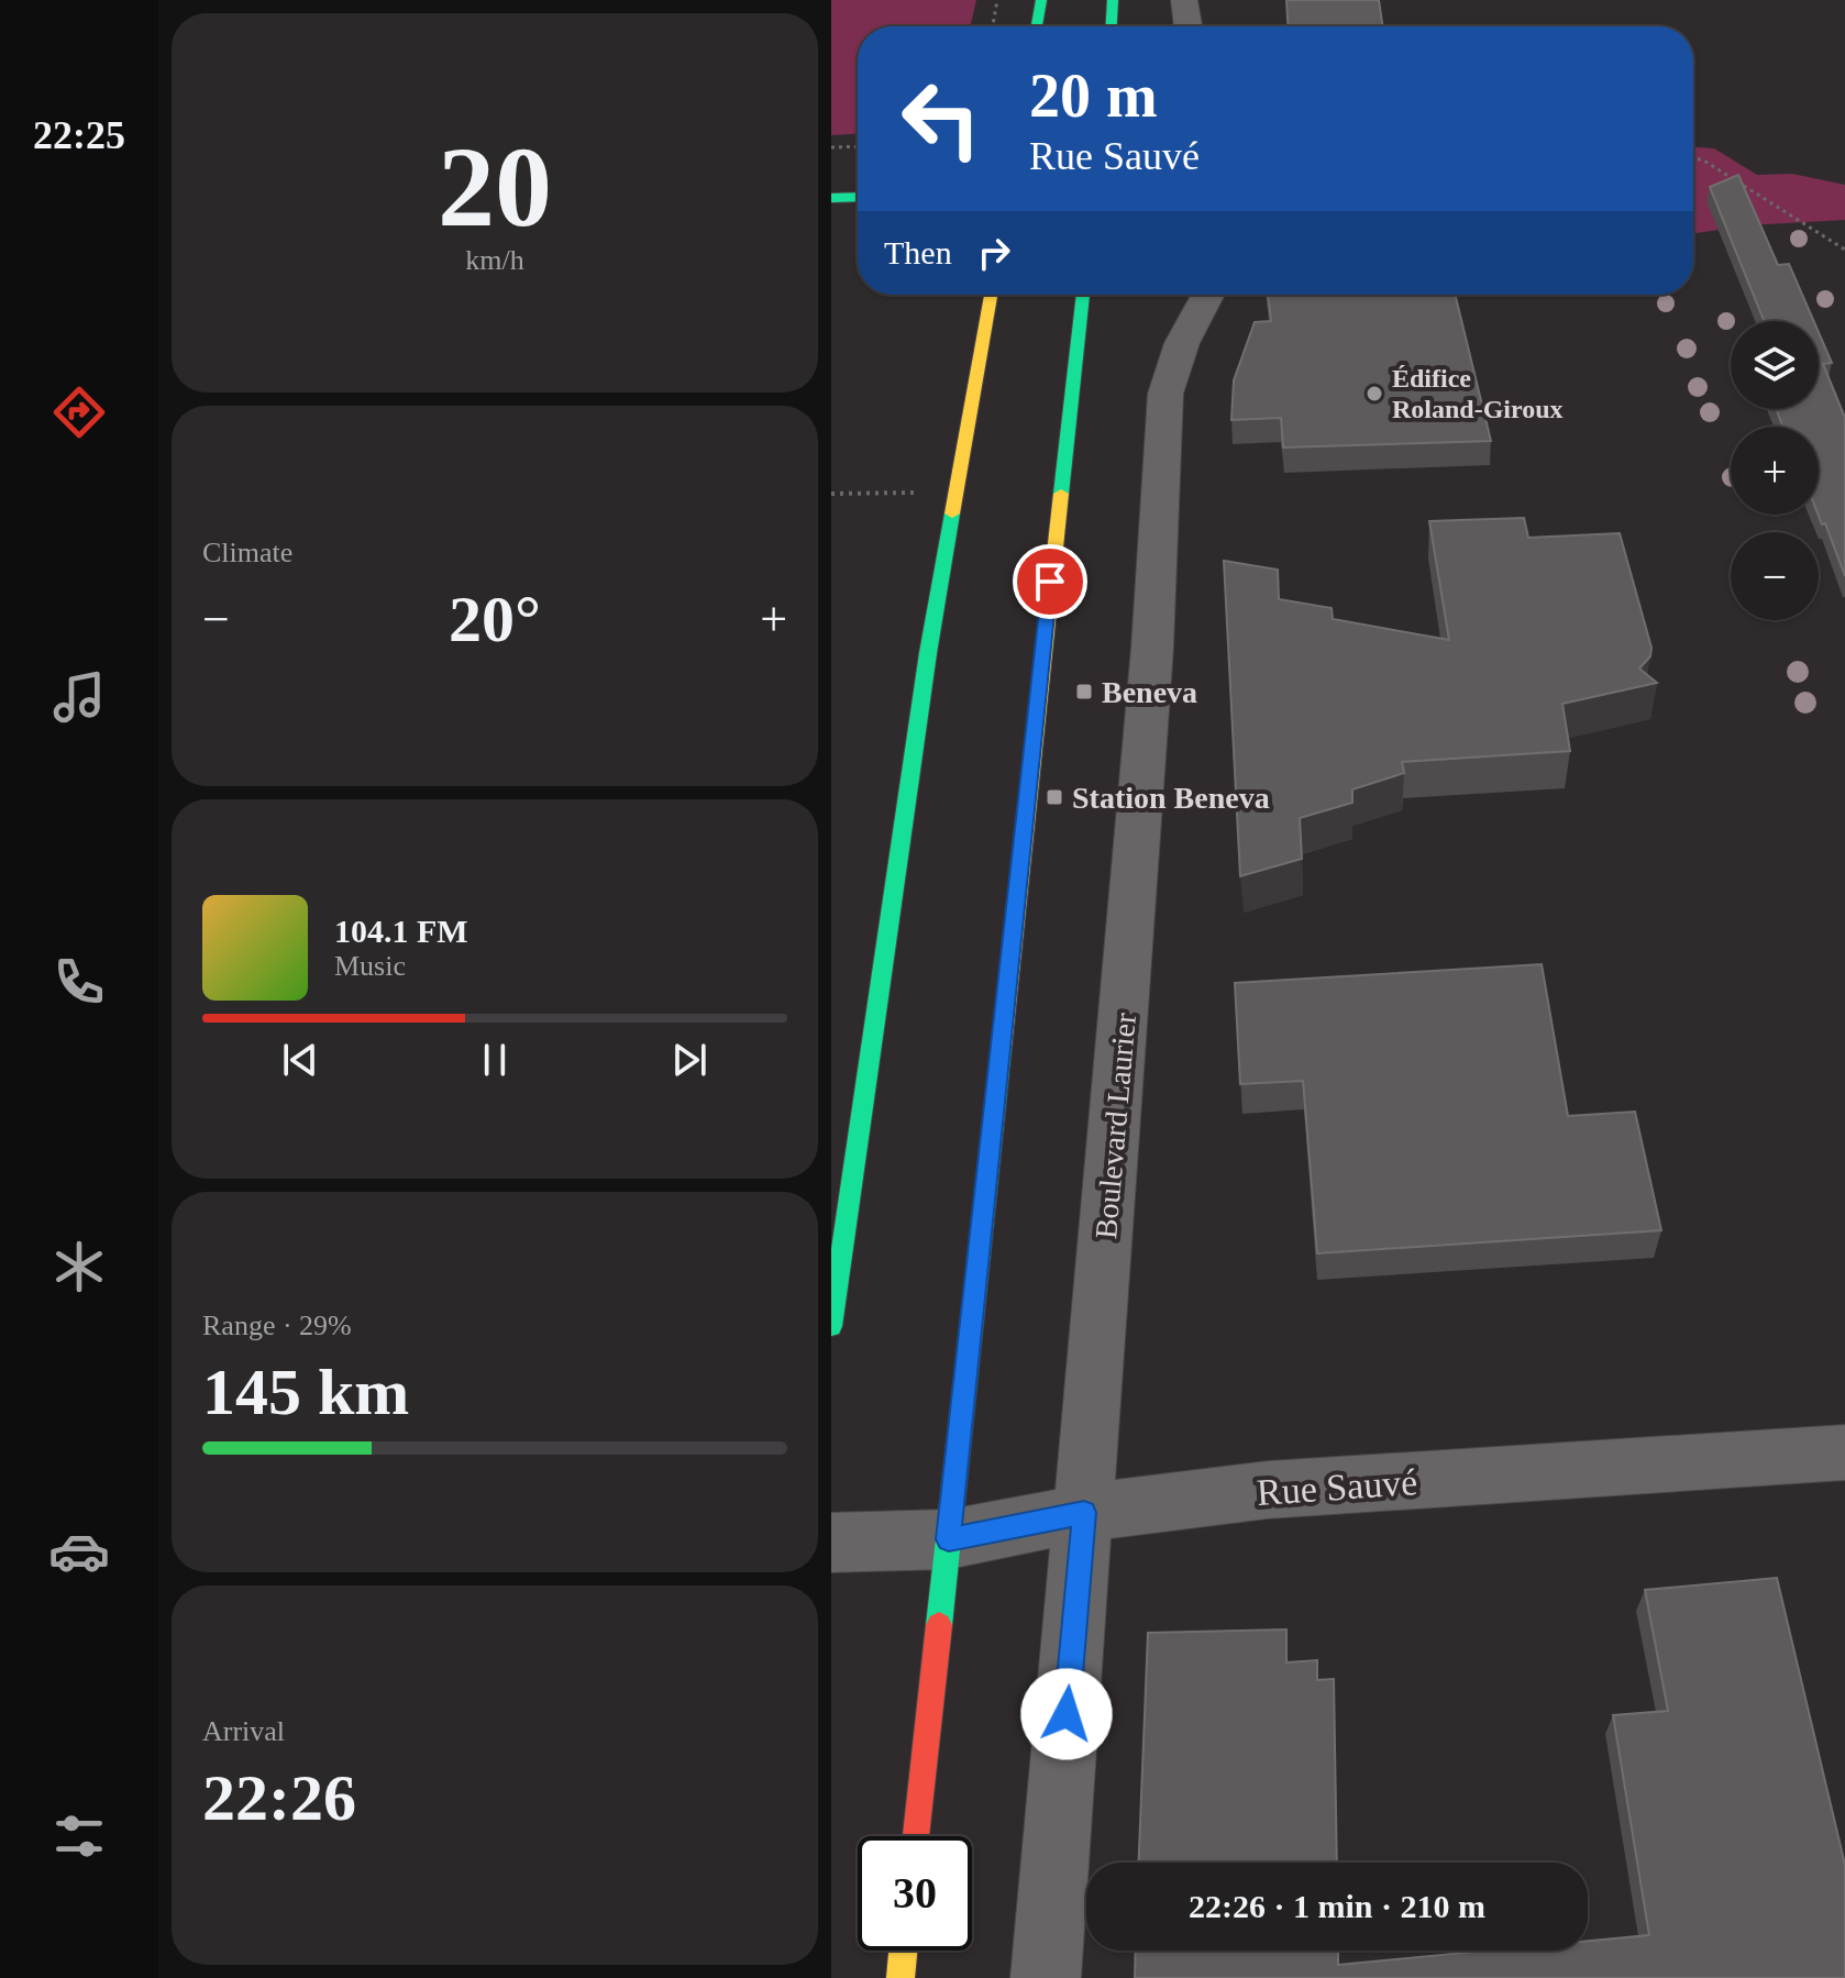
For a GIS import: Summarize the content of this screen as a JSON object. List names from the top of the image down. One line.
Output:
{"streets":{"street":["Boulevard Laurier","Rue Sauvé"]},"crossings":[["Boulevard Laurier","Rue Sauvé"]],"places":{"other":["Édifice Roland-Giroux"],"transit":["Beneva","Station Beneva"]},"page":{"tabs":"22:25","tile":[["20","km/h"],"Climate",["Range · 29%","145 km"],["Arrival","22:26"]],"turn":["20 m","Rue Sauvé"],"then":"Then","map_buttons":["+","−"],"heat":["−","20°","+"],"song":["104.1 FM","Music"],"limit":"30","trip":"22:26 · 1 min · 210 m"}}
